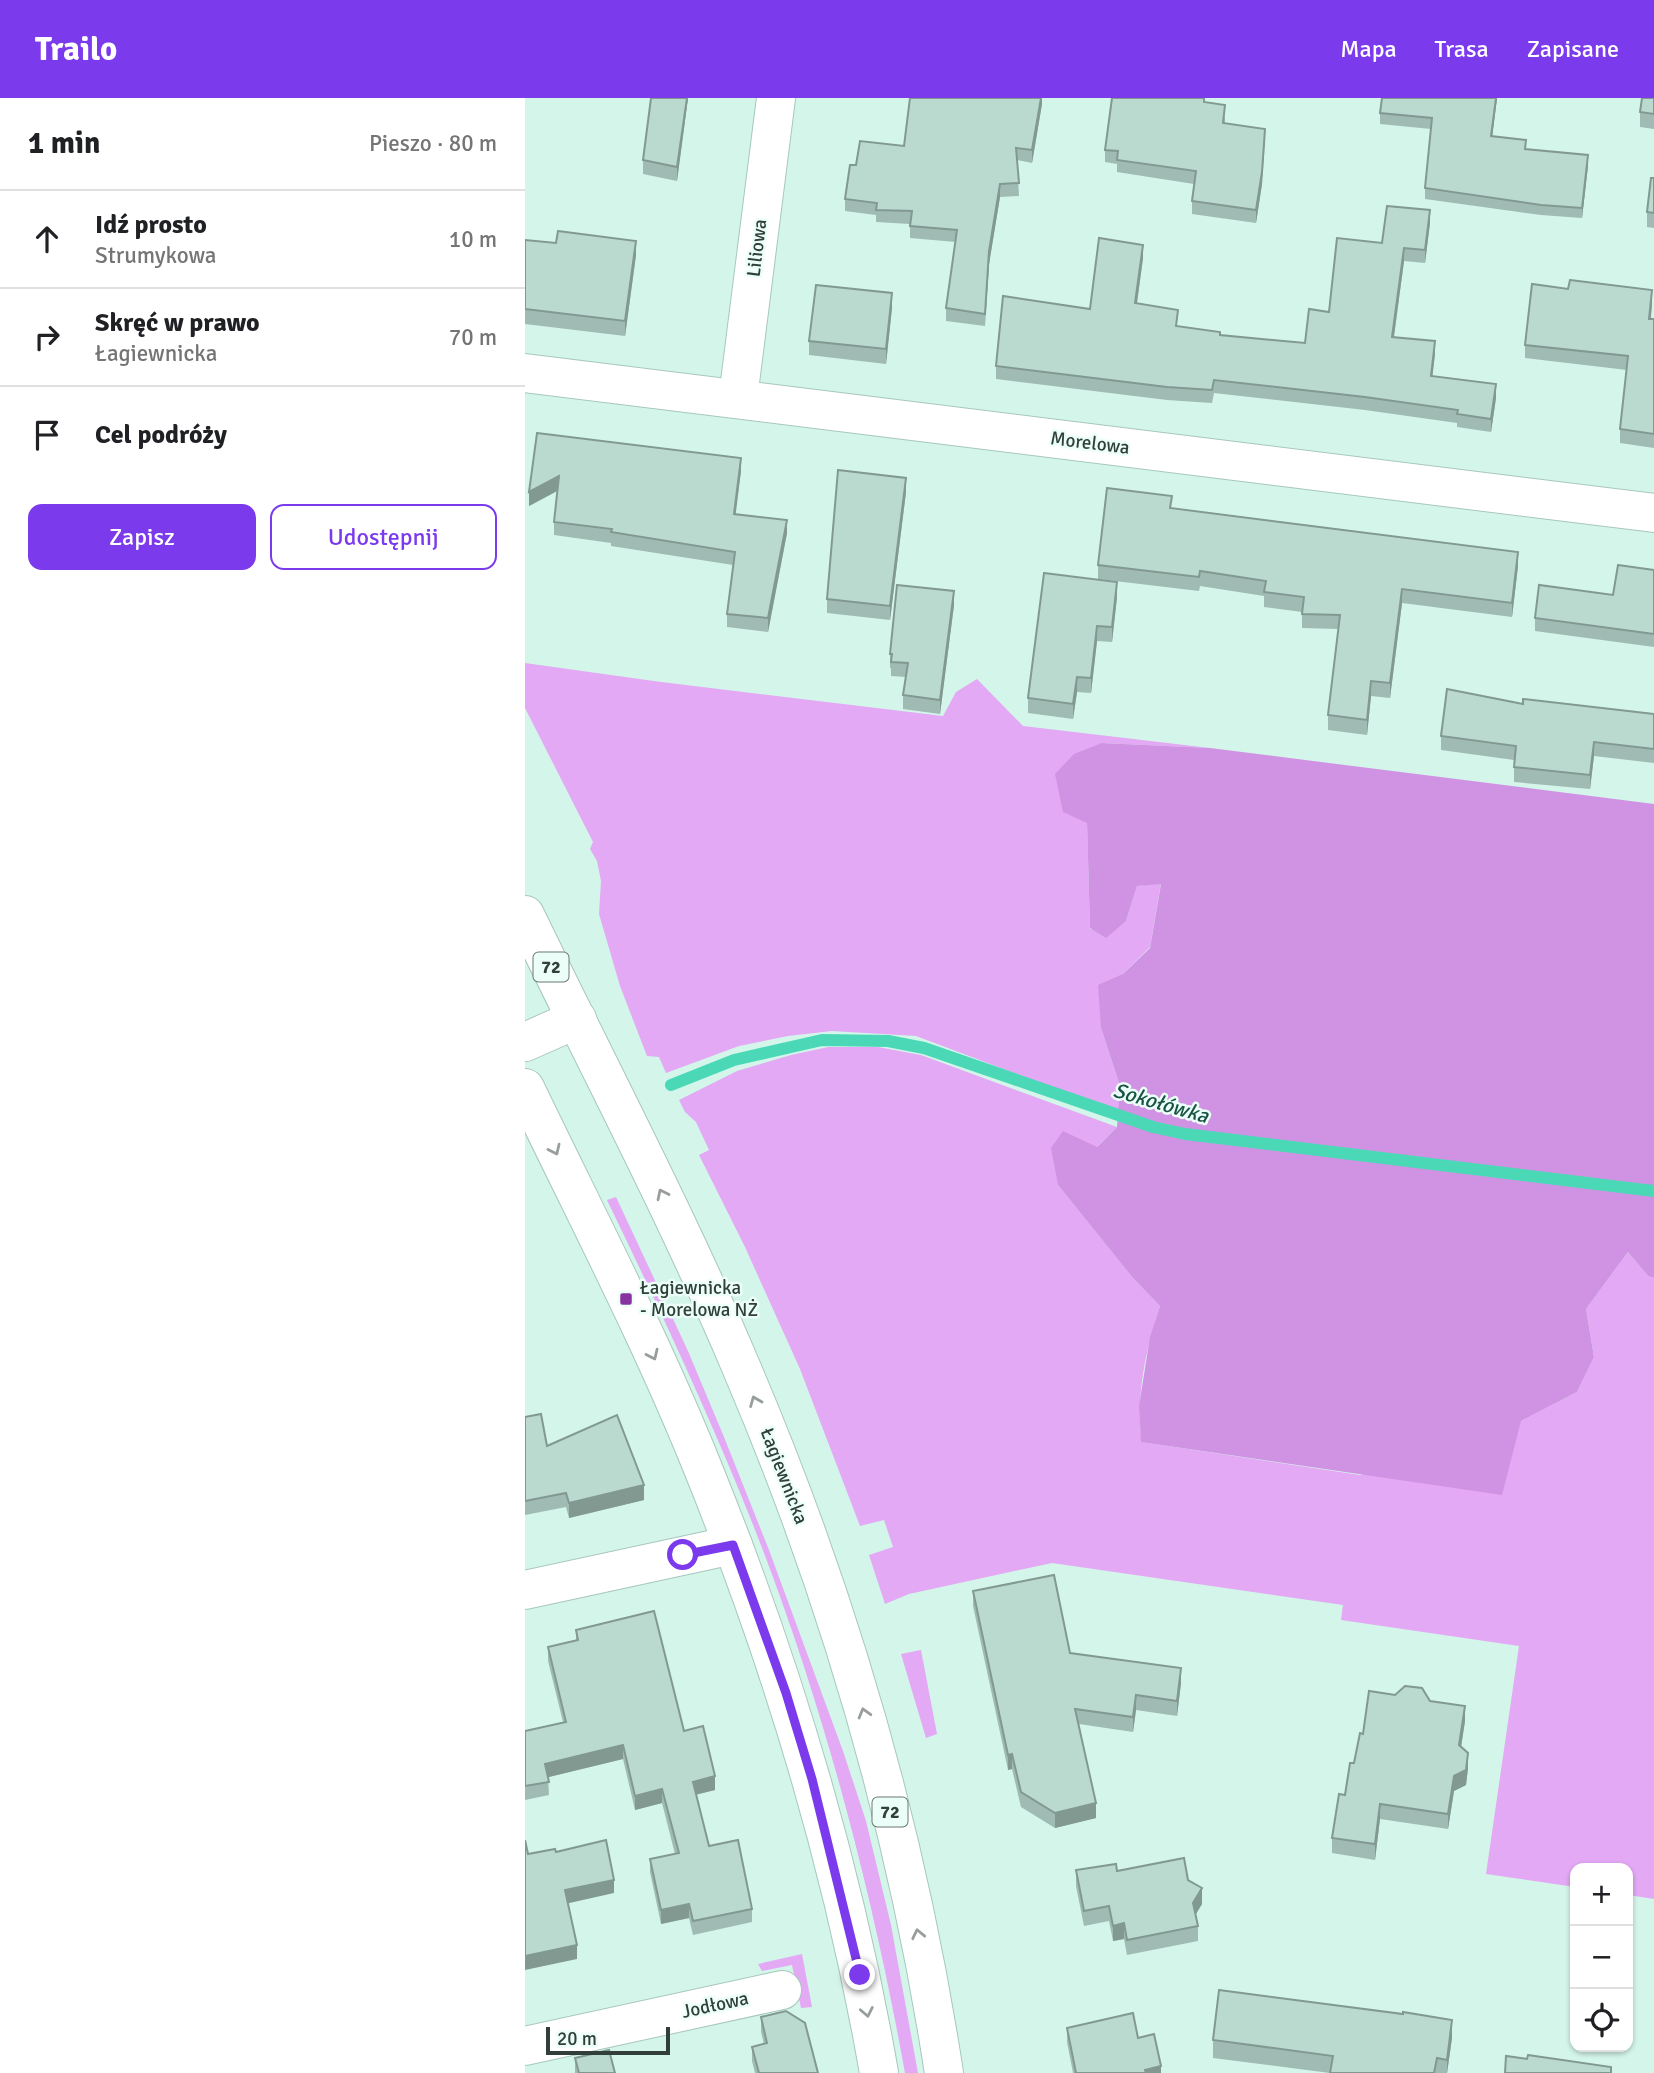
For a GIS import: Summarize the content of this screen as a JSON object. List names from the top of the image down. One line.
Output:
{"streets":{"main road":["Liliowa","Morelowa","72","Łagiewnicka","Jodłowa"]},"crossings":[["Liliowa","Morelowa"]],"water":["Sokołówka"],"places":{"transit":["Łagiewnicka - Morelowa NŻ"]},"scale_bar":"20 m","page":{"header":"Trailo","nav":["Mapa","Trasa","Zapisane"],"heading":["1 min","Pieszo · 80 m"],"list":[["Idź prosto","Strumykowa","10 m"],["Skręć w prawo","Łagiewnicka","70 m"],"Cel podróży"],"buttons":["Zapisz","Udostępnij"],"map_buttons":["+","−"],"scale":"20 m"}}
